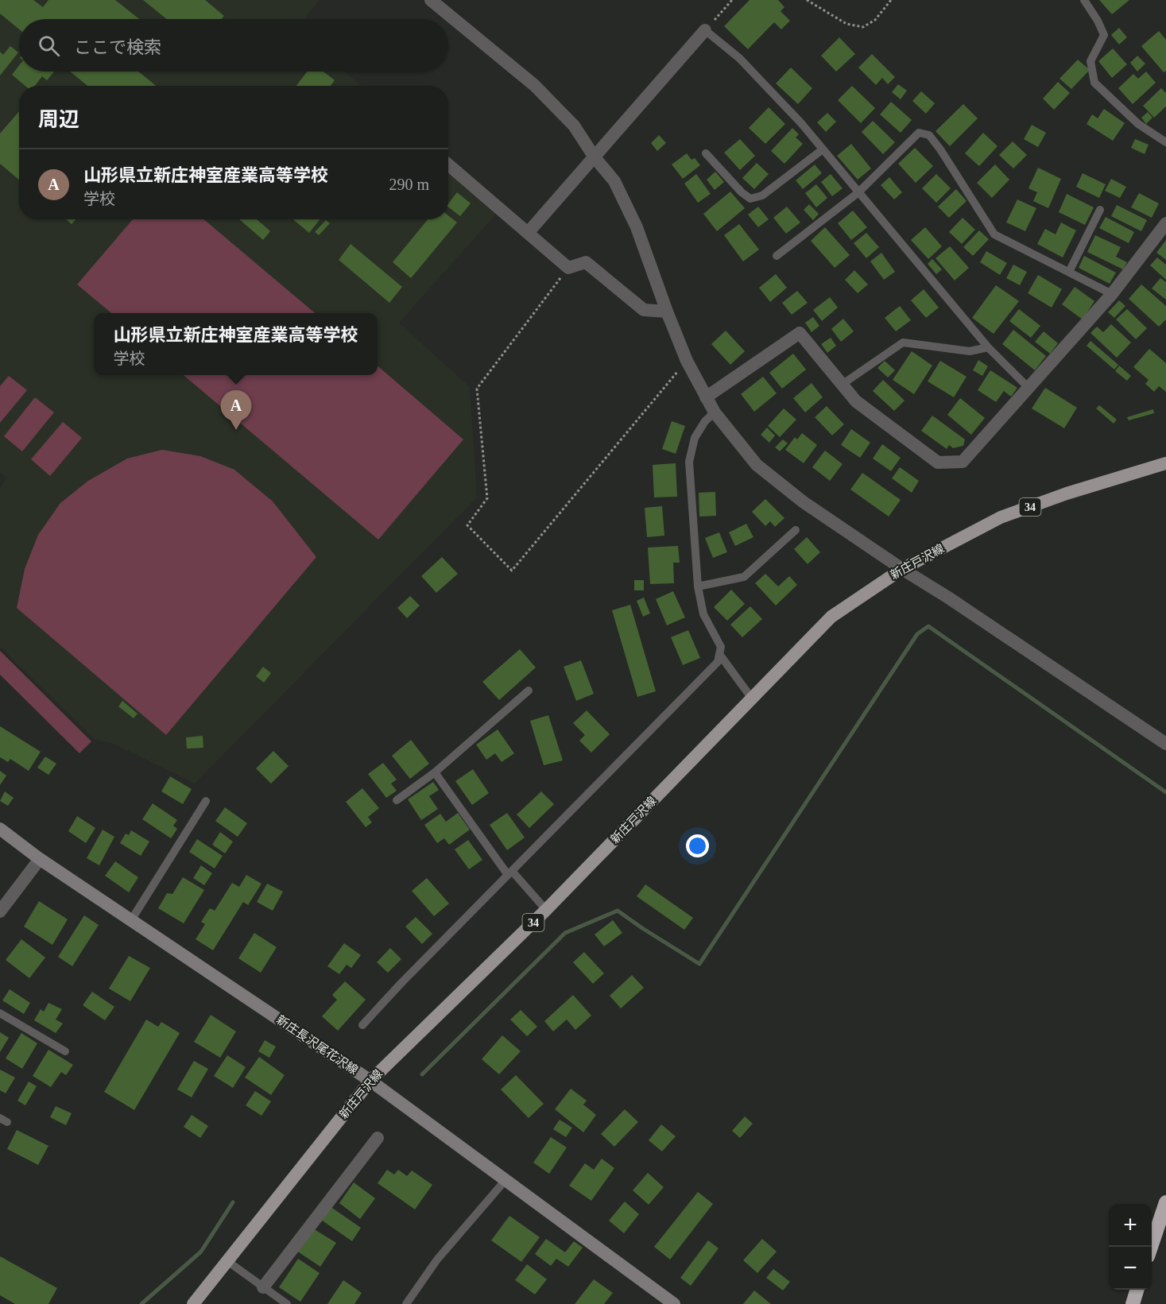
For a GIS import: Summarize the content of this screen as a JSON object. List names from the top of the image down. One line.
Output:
{"streets":{"main road":["34","新庄戸沢線","新庄長沢尾花沢線"]},"crossings":[["新庄戸沢線","新庄長沢尾花沢線"]],"page":{"search":"ここで検索","heading":"周辺","list":[{"mark":"A","name":"山形県立新庄神室産業高等学校","note":"学校","value":"290 m"}],"popup":["山形県立新庄神室産業高等学校","学校"],"pins":"A","map_buttons":["+","−"]}}
